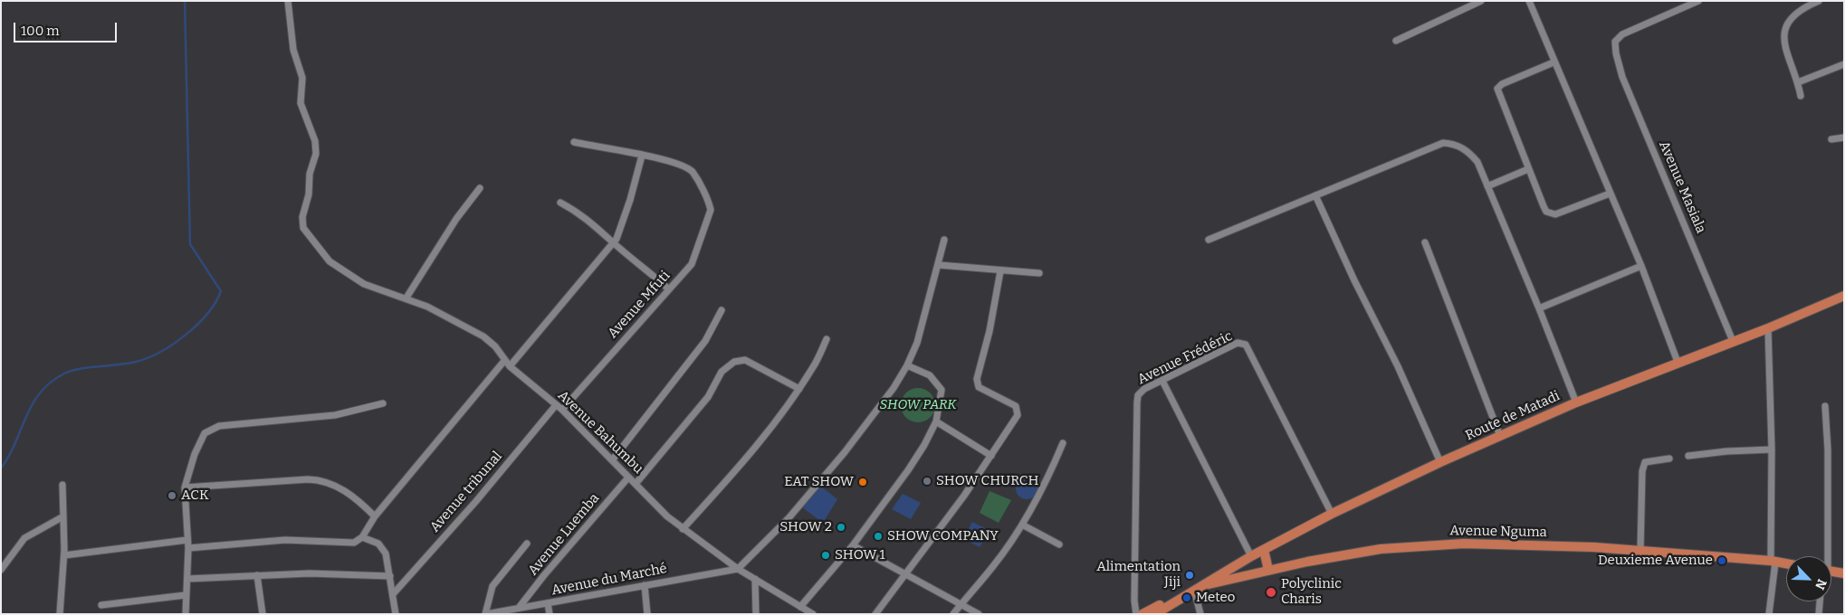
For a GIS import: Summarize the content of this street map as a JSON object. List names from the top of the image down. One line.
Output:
{"streets":{"main road":["Route de Matadi","Avenue Nguma"],"street":["Avenue Masiala","Avenue Mfuti","Avenue Frédéric","Avenue Bahumbu","Avenue tribunal","Avenue Luemba","Avenue du Marché"]},"crossings":[["Avenue Masiala","Route de Matadi"],["Avenue Mfuti","Avenue Bahumbu"],["Avenue Mfuti","Avenue tribunal"],["Avenue Frédéric","Route de Matadi"],["Route de Matadi","Avenue Nguma"],["Avenue Bahumbu","Avenue tribunal"],["Avenue Bahumbu","Avenue Luemba"],["Avenue Bahumbu","Avenue du Marché"],["Avenue Luemba","Avenue du Marché"]],"parks":["SHOW PARK"],"places":["SHOW CHURCH","EAT SHOW","ACK","SHOW 2","SHOW COMPANY","SHOW 1","Deuxieme Avenue","Alimentation Jiji","Polyclinic Charis","Meteo"],"scale_bar":"100 m","north":"bottom right"}
